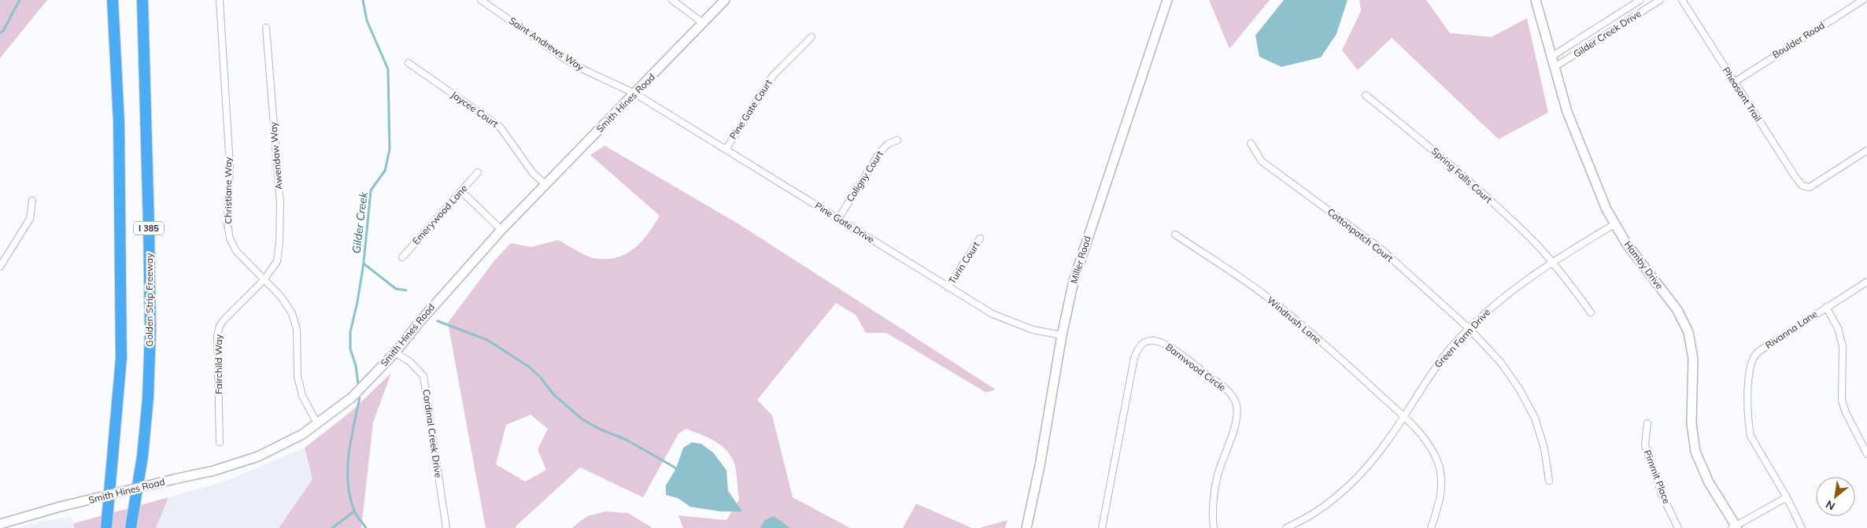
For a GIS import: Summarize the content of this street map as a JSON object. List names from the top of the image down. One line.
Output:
{"streets":{"highway":["I 385","Golden Strip Freeway"],"street":["Gilder Creek Drive","Boulder Road","Saint Andrews Way","Pheasant Trail","Smith Hines Road","Jaycee Court","Pine Gate Court","Awendaw Way","Spring Falls Court","Coligny Court","Christiane Way","Emerywood Lane","Pine Gate Drive","Cottonpatch Court","Miller Road","Turin Court","Hamby Drive","Windrush Lane","Rivanna Lane","Green Farm Drive","Fairchild Way","Barnwood Circle","Cardinal Creek Drive","Pimmit Place"]},"crossings":[["Gilder Creek Drive","Hamby Drive"],["Boulder Road","Pheasant Trail"],["Saint Andrews Way","Smith Hines Road"],["Saint Andrews Way","Pine Gate Drive"],["Smith Hines Road","Jaycee Court"],["Smith Hines Road","Christiane Way"],["Smith Hines Road","Pine Gate Drive"],["Smith Hines Road","Cardinal Creek Drive"],["Pine Gate Court","Pine Gate Drive"],["Awendaw Way","Christiane Way"],["Awendaw Way","Fairchild Way"],["Spring Falls Court","Green Farm Drive"],["Coligny Court","Pine Gate Drive"],["Christiane Way","Fairchild Way"],["Pine Gate Drive","Miller Road"],["Pine Gate Drive","Turin Court"],["Cottonpatch Court","Green Farm Drive"],["Hamby Drive","Green Farm Drive"],["Windrush Lane","Green Farm Drive"]],"water":["Gilder Creek"],"north":"bottom left"}
